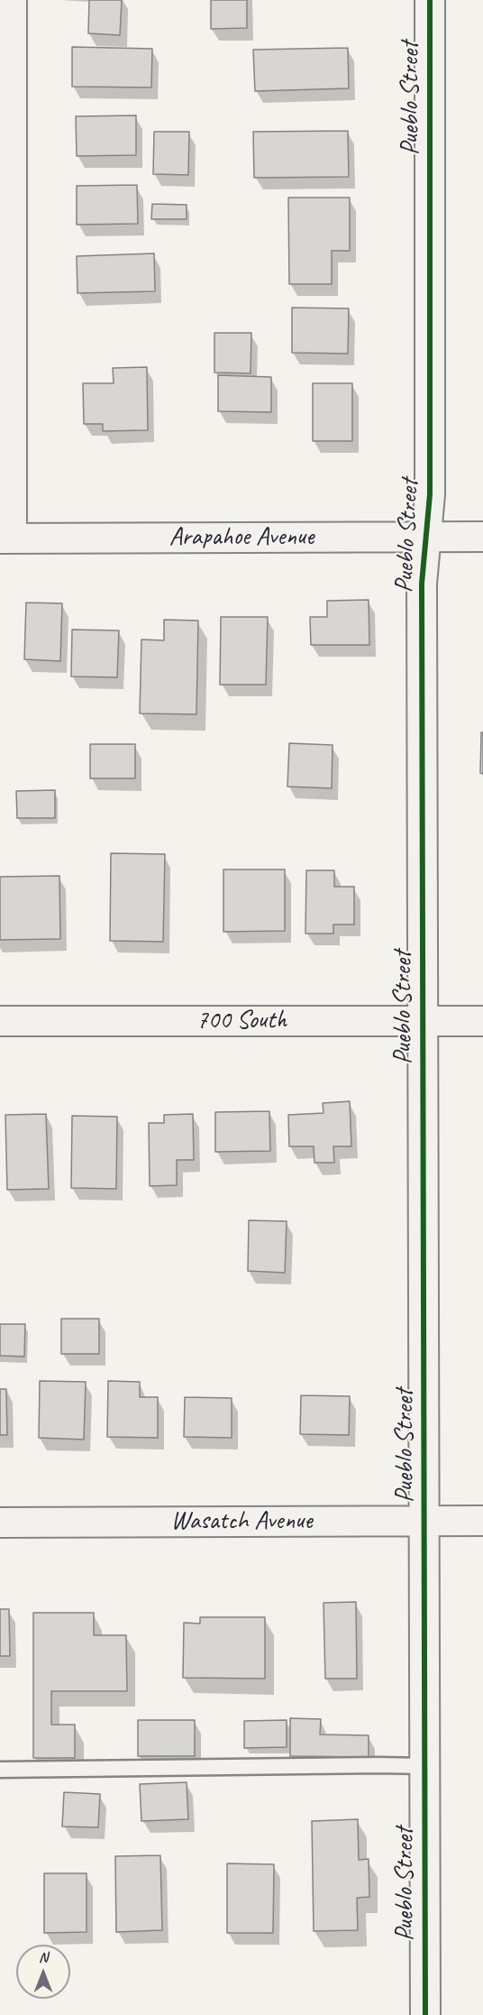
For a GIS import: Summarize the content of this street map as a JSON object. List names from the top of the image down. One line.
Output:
{"streets":{"street":["Pueblo Street","Arapahoe Avenue","700 South","Wasatch Avenue"]},"crossings":[["Pueblo Street","Arapahoe Avenue"],["Pueblo Street","700 South"],["Pueblo Street","Wasatch Avenue"]],"north":"top"}
